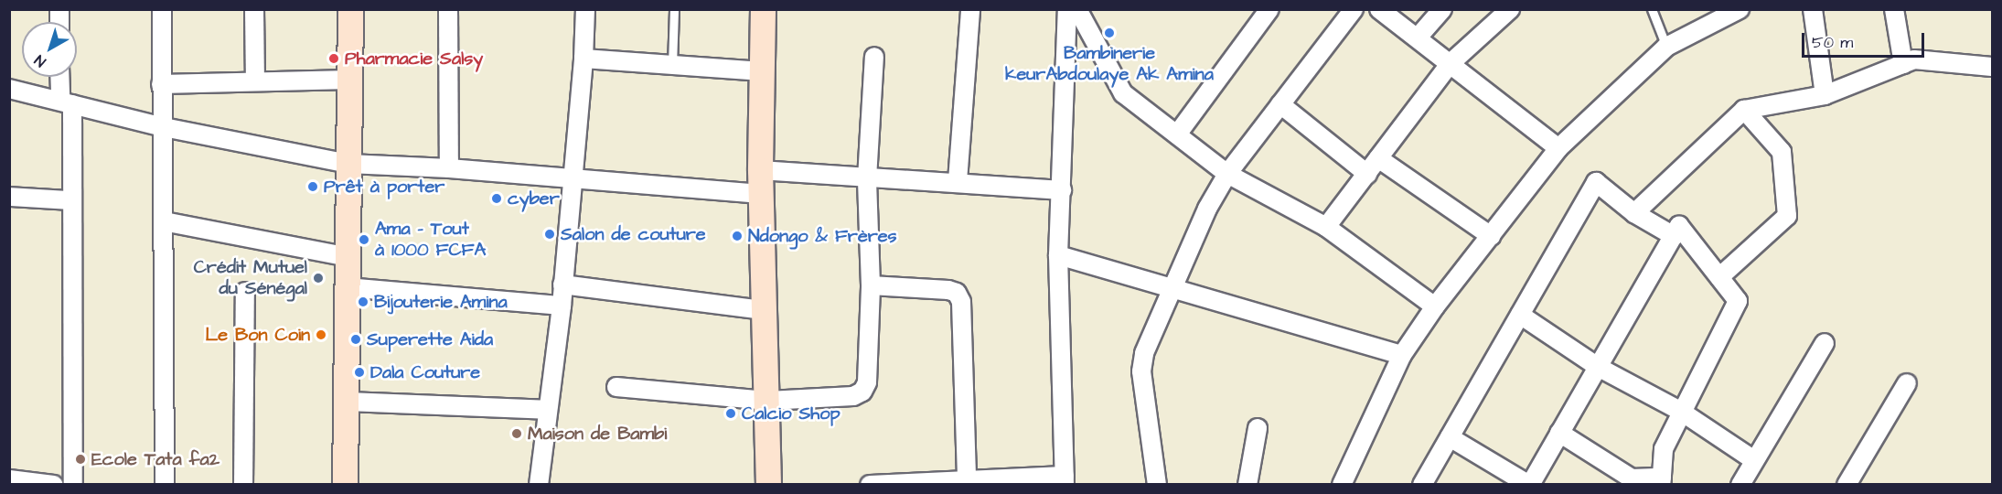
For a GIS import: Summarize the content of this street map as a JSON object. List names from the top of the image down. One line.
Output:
{"places":["Bambinerie keurAbdoulaye Ak Amina","Pharmacie Salsy","Prêt à porter","cyber","Salon de couture","Ndongo & Frères","Ama - Tout à 1000 FCFA","Crédit Mutuel du Sénégal","Bijouterie Amina","Le Bon Coin","Superette Aida","Dala Couture","Calcio Shop","Maison de Bambi","Ecole Tata fa2"],"scale_bar":"50 m","north":"bottom left"}
